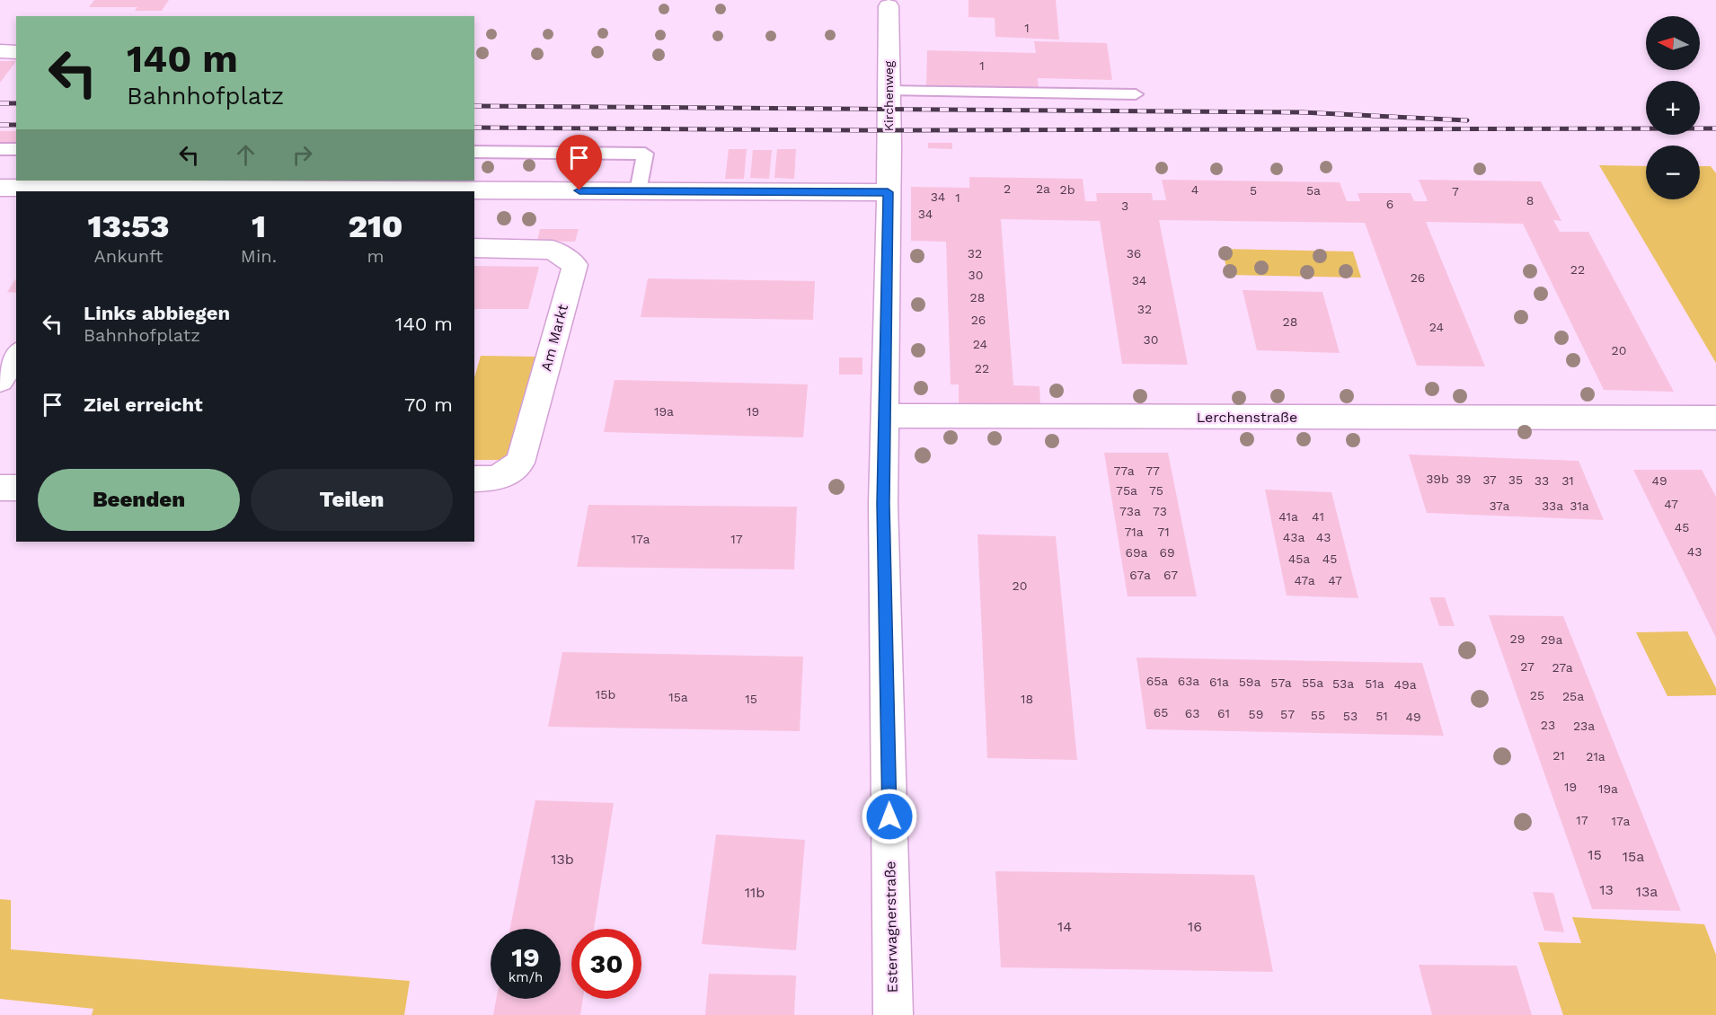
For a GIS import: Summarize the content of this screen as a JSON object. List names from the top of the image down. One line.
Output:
{"streets":{"street":["Kirchenweg","Am Markt","Lerchenstraße","Esterwagnerstraße"]},"crossings":[["Kirchenweg","Esterwagnerstraße"],["Lerchenstraße","Esterwagnerstraße"]],"house_numbers":["1","1","2","2a","2b","4","5","5a","7","34","1","8","6","3","34","32","36","22","30","26","34","28","32","26","28","24","30","24","20","22","19a","19","77a","77","39b","39","37","35","33","31","49","75a","75","47","37a","33a","31a","73a","73","41a","41","45","71a","71","43a","43","17a","17","43","69a","69","45a","45","67a","67","47a","47","20","29","29a","27","27a","65a","63a","61a","59a","57a","55a","53a","51a","49a","15b","25","25a","15a","15","18","65","63","61","59","57","55","53","51","49","23","23a","21","21a","19","19a","17","17a","15","15a","13b","13","13a","11b","14","16"],"north":"left","page":{"map_buttons":["+","−"],"turn":["140 m","Bahnhofplatz"],"eta":["13:53","Ankunft","1","Min.","210","m"],"list":[{"name":"Links abbiegen","note":"Bahnhofplatz","value":"140 m"},{"name":"Ziel erreicht","value":"70 m"}],"buttons":["Beenden","Teilen"],"speed":"19 km/h","limit":"30"}}
